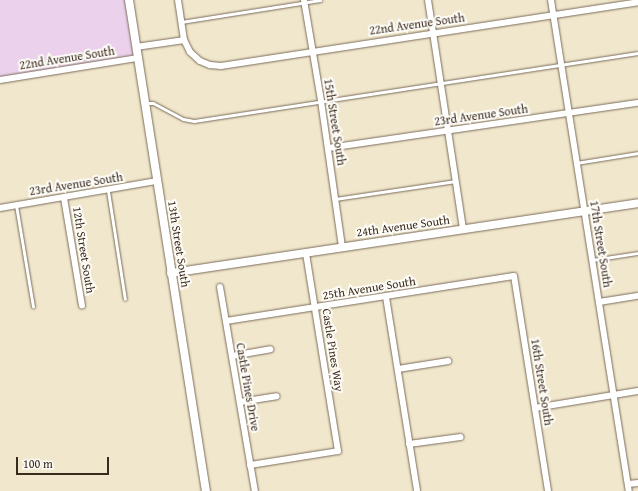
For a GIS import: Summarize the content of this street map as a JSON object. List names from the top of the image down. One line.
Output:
{"streets":{"street":["22nd Avenue South","23rd Avenue South","15th Street South","24th Avenue South","13th Street South","17th Street South","12th Street South","25th Avenue South","Castle Pines Way","16th Street South","Castle Pines Drive"]},"crossings":[["22nd Avenue South","15th Street South"],["22nd Avenue South","13th Street South"],["22nd Avenue South","17th Street South"],["23rd Avenue South","15th Street South"],["23rd Avenue South","13th Street South"],["23rd Avenue South","17th Street South"],["23rd Avenue South","12th Street South"],["15th Street South","24th Avenue South"],["24th Avenue South","13th Street South"],["24th Avenue South","17th Street South"],["24th Avenue South","Castle Pines Way"],["25th Avenue South","Castle Pines Way"],["25th Avenue South","16th Street South"],["25th Avenue South","Castle Pines Drive"],["Castle Pines Way","Castle Pines Drive"]],"scale_bar":"100 m"}
